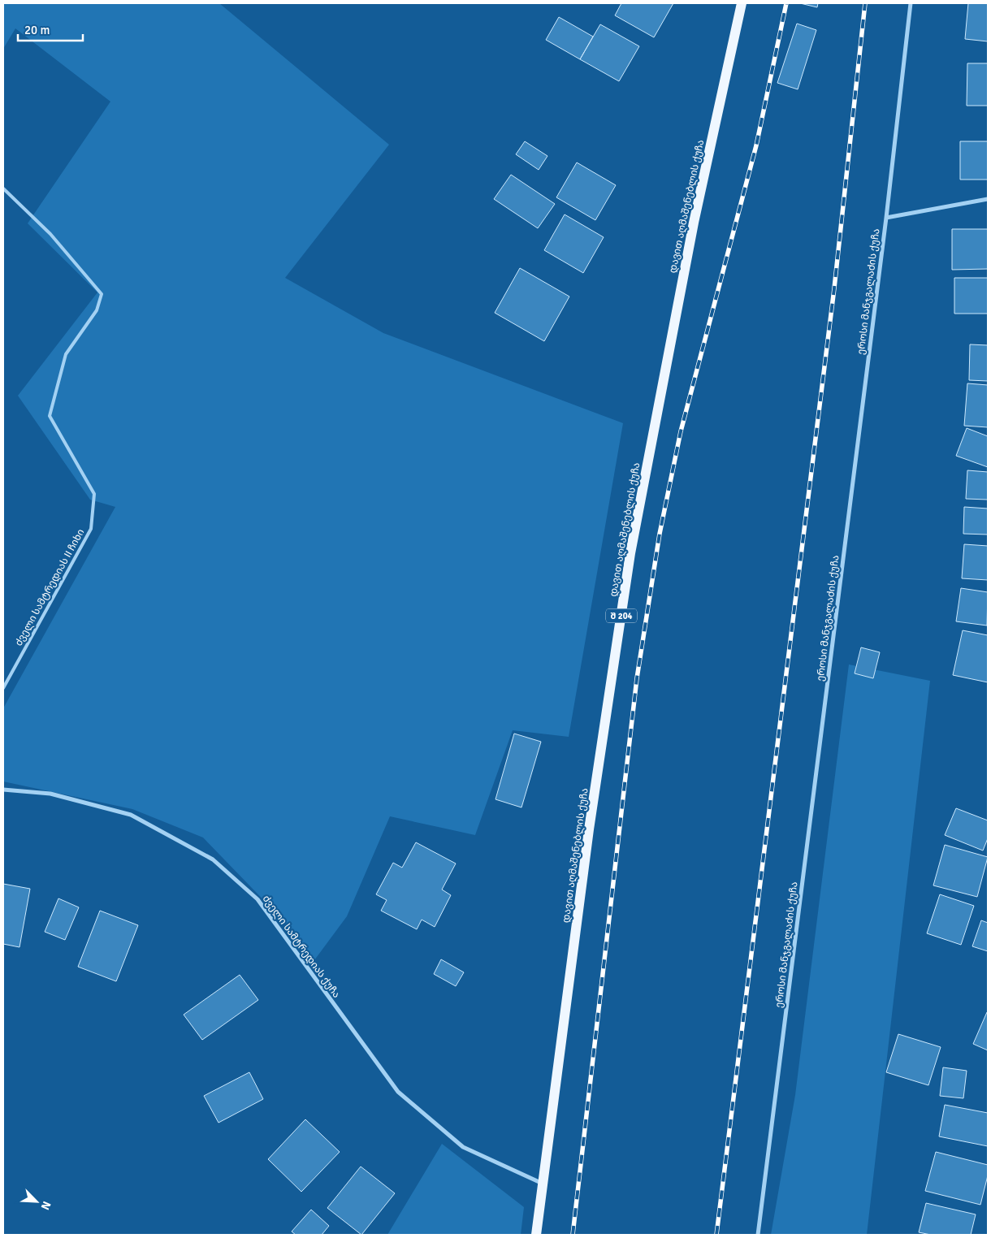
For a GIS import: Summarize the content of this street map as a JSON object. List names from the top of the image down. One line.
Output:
{"streets":{"main road":["დავით აღმაშენებლის ქუჩა","შ 204"],"street":["ეროსი მანჯგალაძის ქუჩა","ძველი სამტრედიას ქუჩა"],"lane":["ძველი სამტრედიას II ჩიხი"]},"crossings":[["დავით აღმაშენებლის ქუჩა","ძველი სამტრედიას ქუჩა"]],"scale_bar":"20 m","north":"bottom right"}
